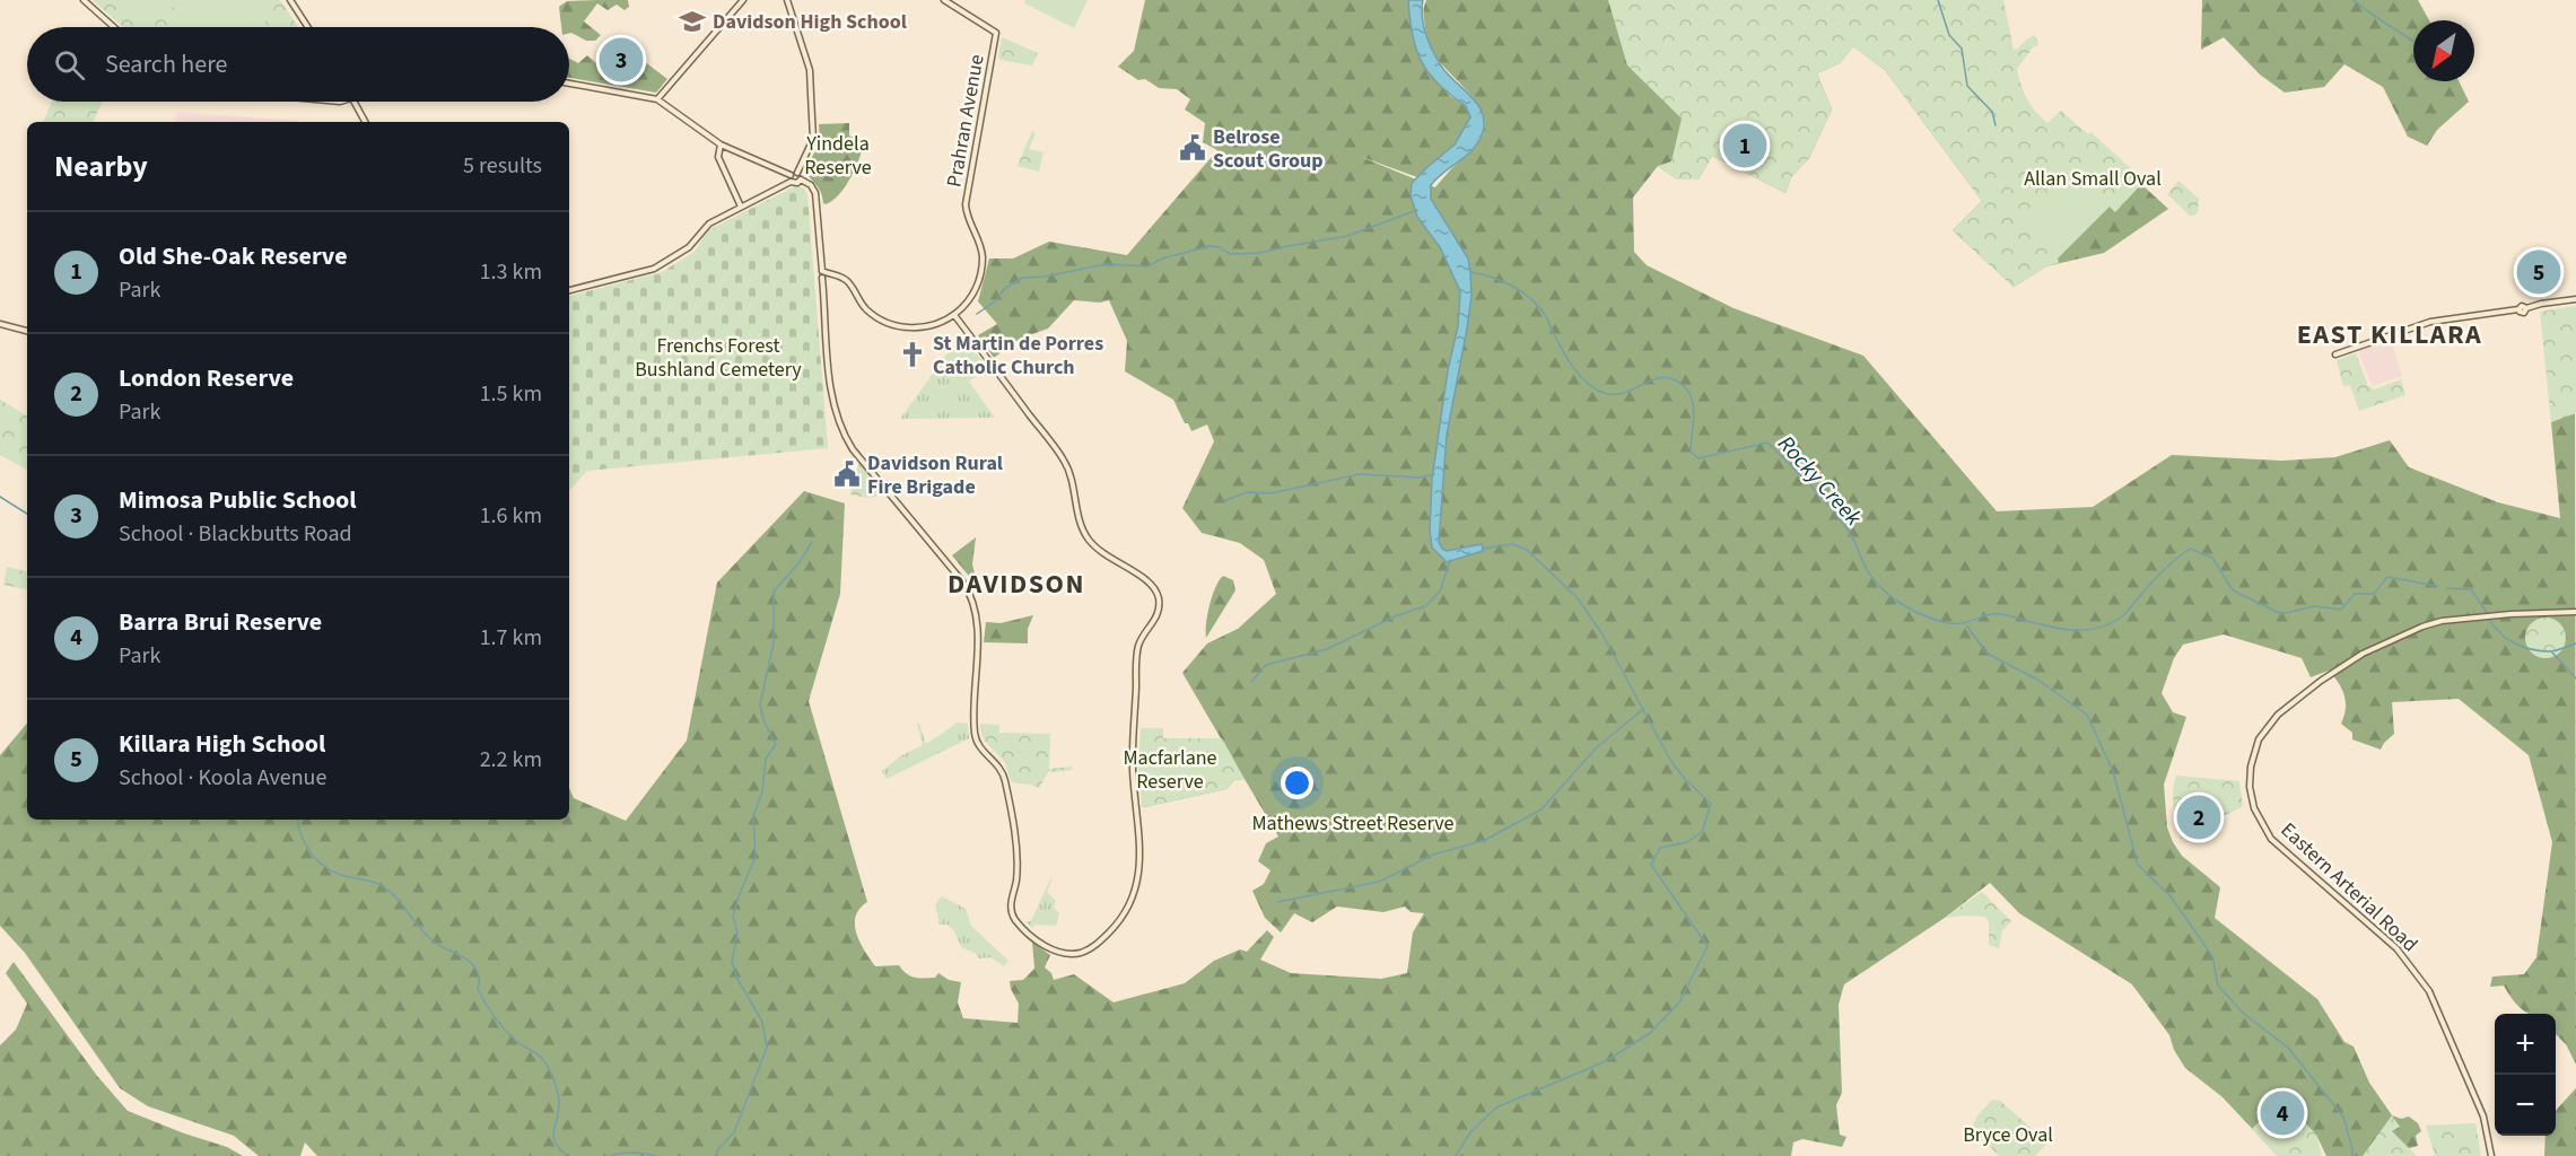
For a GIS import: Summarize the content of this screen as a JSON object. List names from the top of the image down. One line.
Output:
{"streets":{"street":["Prahran Avenue","Eastern Arterial Road"]},"districts":["EAST KILLARA","DAVIDSON"],"water":["Rocky Creek"],"parks":["Yindela Reserve","Allan Small Oval","Frenchs Forest Bushland Cemetery","Macfarlane Reserve","Mathews Street Reserve","Bryce Oval"],"places":{"school or university":["Davidson High School"],"public building":["Belrose Scout Group","Davidson Rural Fire Brigade"],"church":["St Martin de Porres Catholic Church"]},"north":"bottom left","page":{"search":"Search here","pins":["3","1","5","2","4"],"heading":["Nearby","5 results"],"list":[{"mark":"1","name":"Old She-Oak Reserve","note":"Park","value":"1.3 km"},{"mark":"2","name":"London Reserve","note":"Park","value":"1.5 km"},{"mark":"3","name":"Mimosa Public School","note":"School · Blackbutts Road","value":"1.6 km"},{"mark":"4","name":"Barra Brui Reserve","note":"Park","value":"1.7 km"},{"mark":"5","name":"Killara High School","note":"School · Koola Avenue","value":"2.2 km"}],"map_buttons":["+","−"]}}
